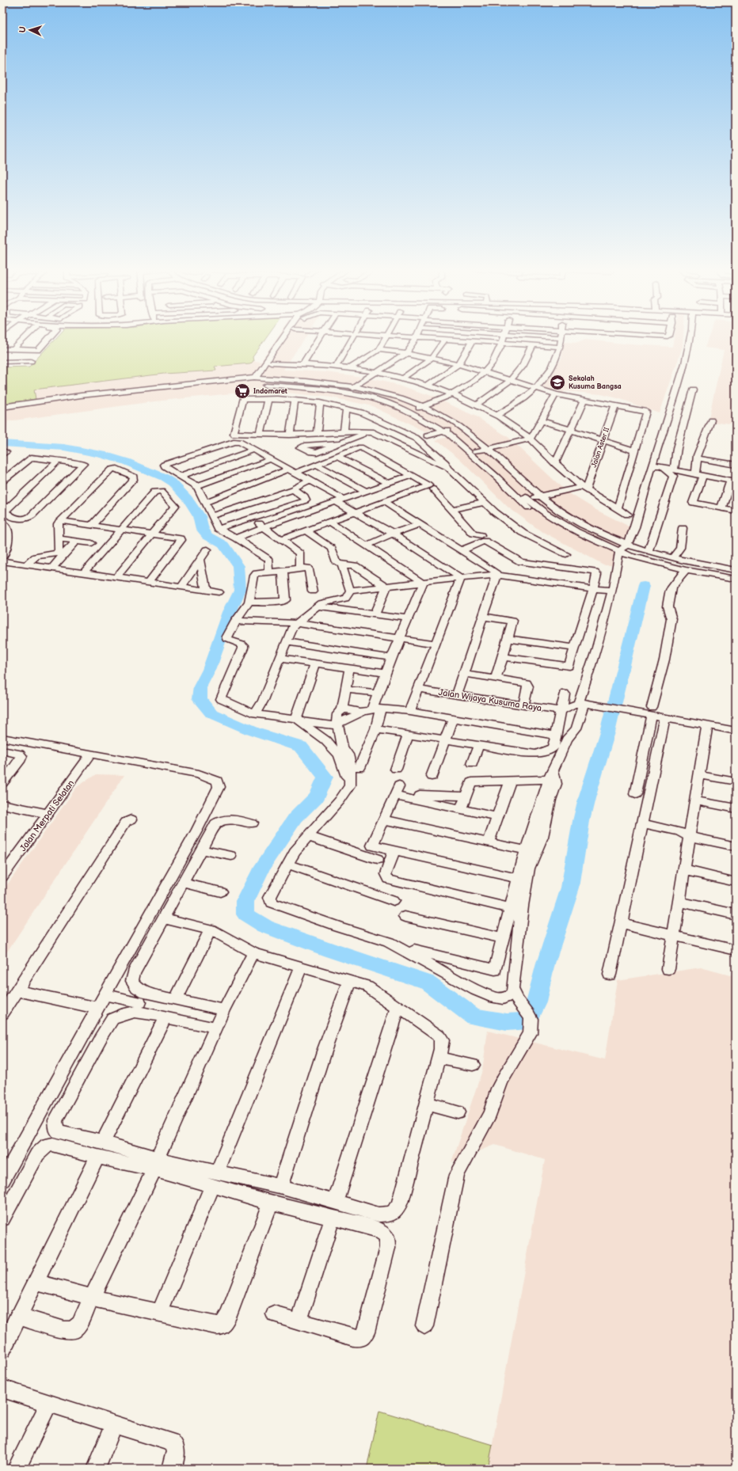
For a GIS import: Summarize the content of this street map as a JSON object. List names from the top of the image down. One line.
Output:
{"streets":{"street":["Jalan Aster II","Jalan Wijaya Kusuma Raya","Jalan Merpati Selatan"]},"places":{"school or university":["Sekolah Kusuma Bangsa"],"supermarket":["Indomaret"]},"north":"left"}
